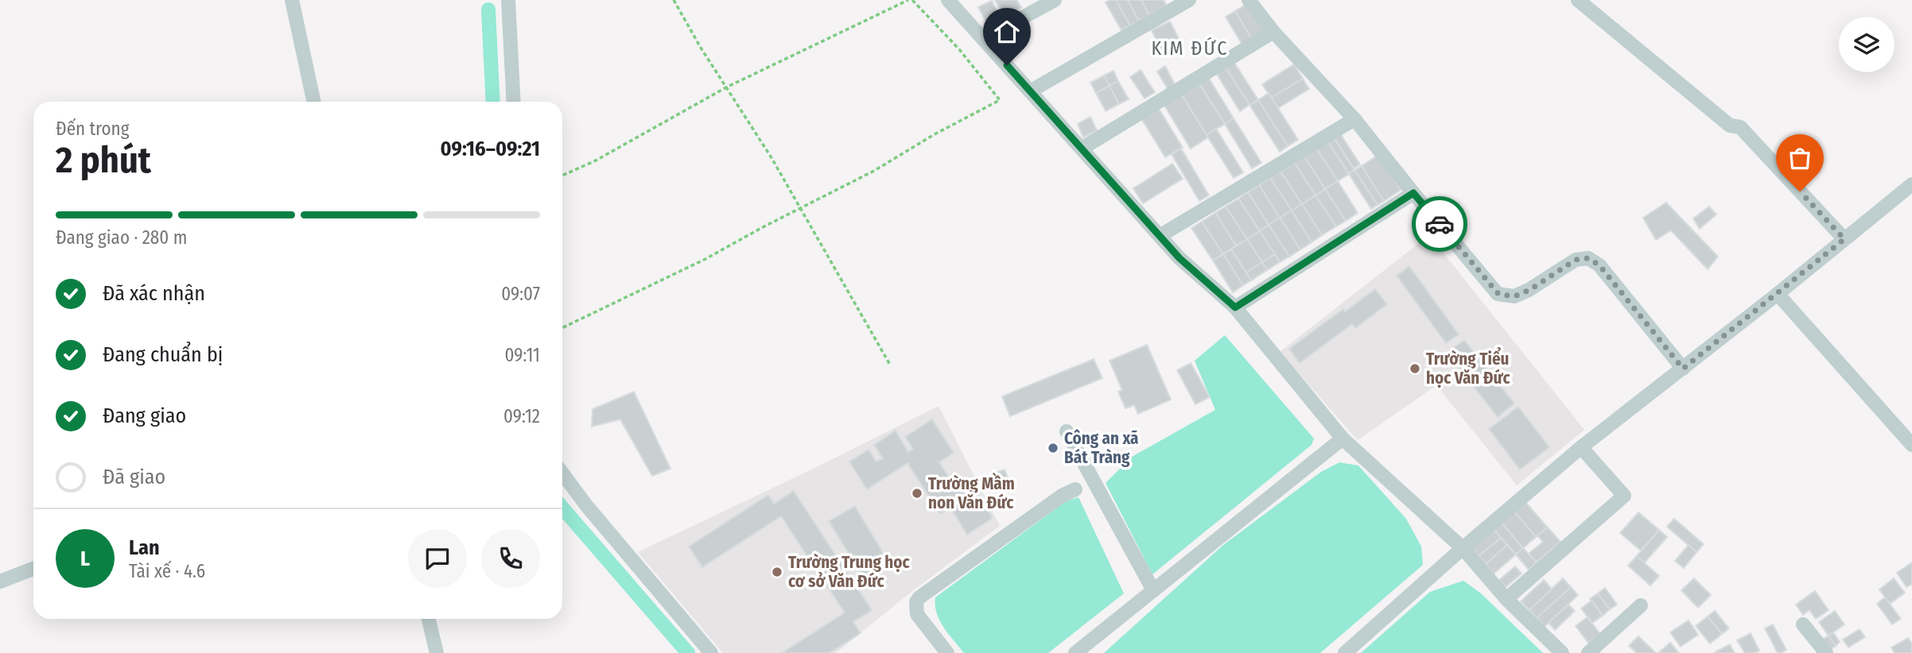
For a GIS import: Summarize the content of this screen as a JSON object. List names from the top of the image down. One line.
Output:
{"districts":["KIM ĐỨC"],"places":["Trường Tiểu học Văn Đức","Công an xã Bát Tràng","Trường Mầm non Văn Đức","Trường Trung học cơ sở Văn Đức"],"page":{"heading":["2 phút","Đến trong","09:16–09:21"],"panel":["Lan","Tài xế · 4.6"],"bar":"Đang giao · 280 m","list":[["Đã xác nhận","09:07"],["Đang chuẩn bị","09:11"],["Đang giao","09:12"],"Đã giao"],"round":"L"}}
